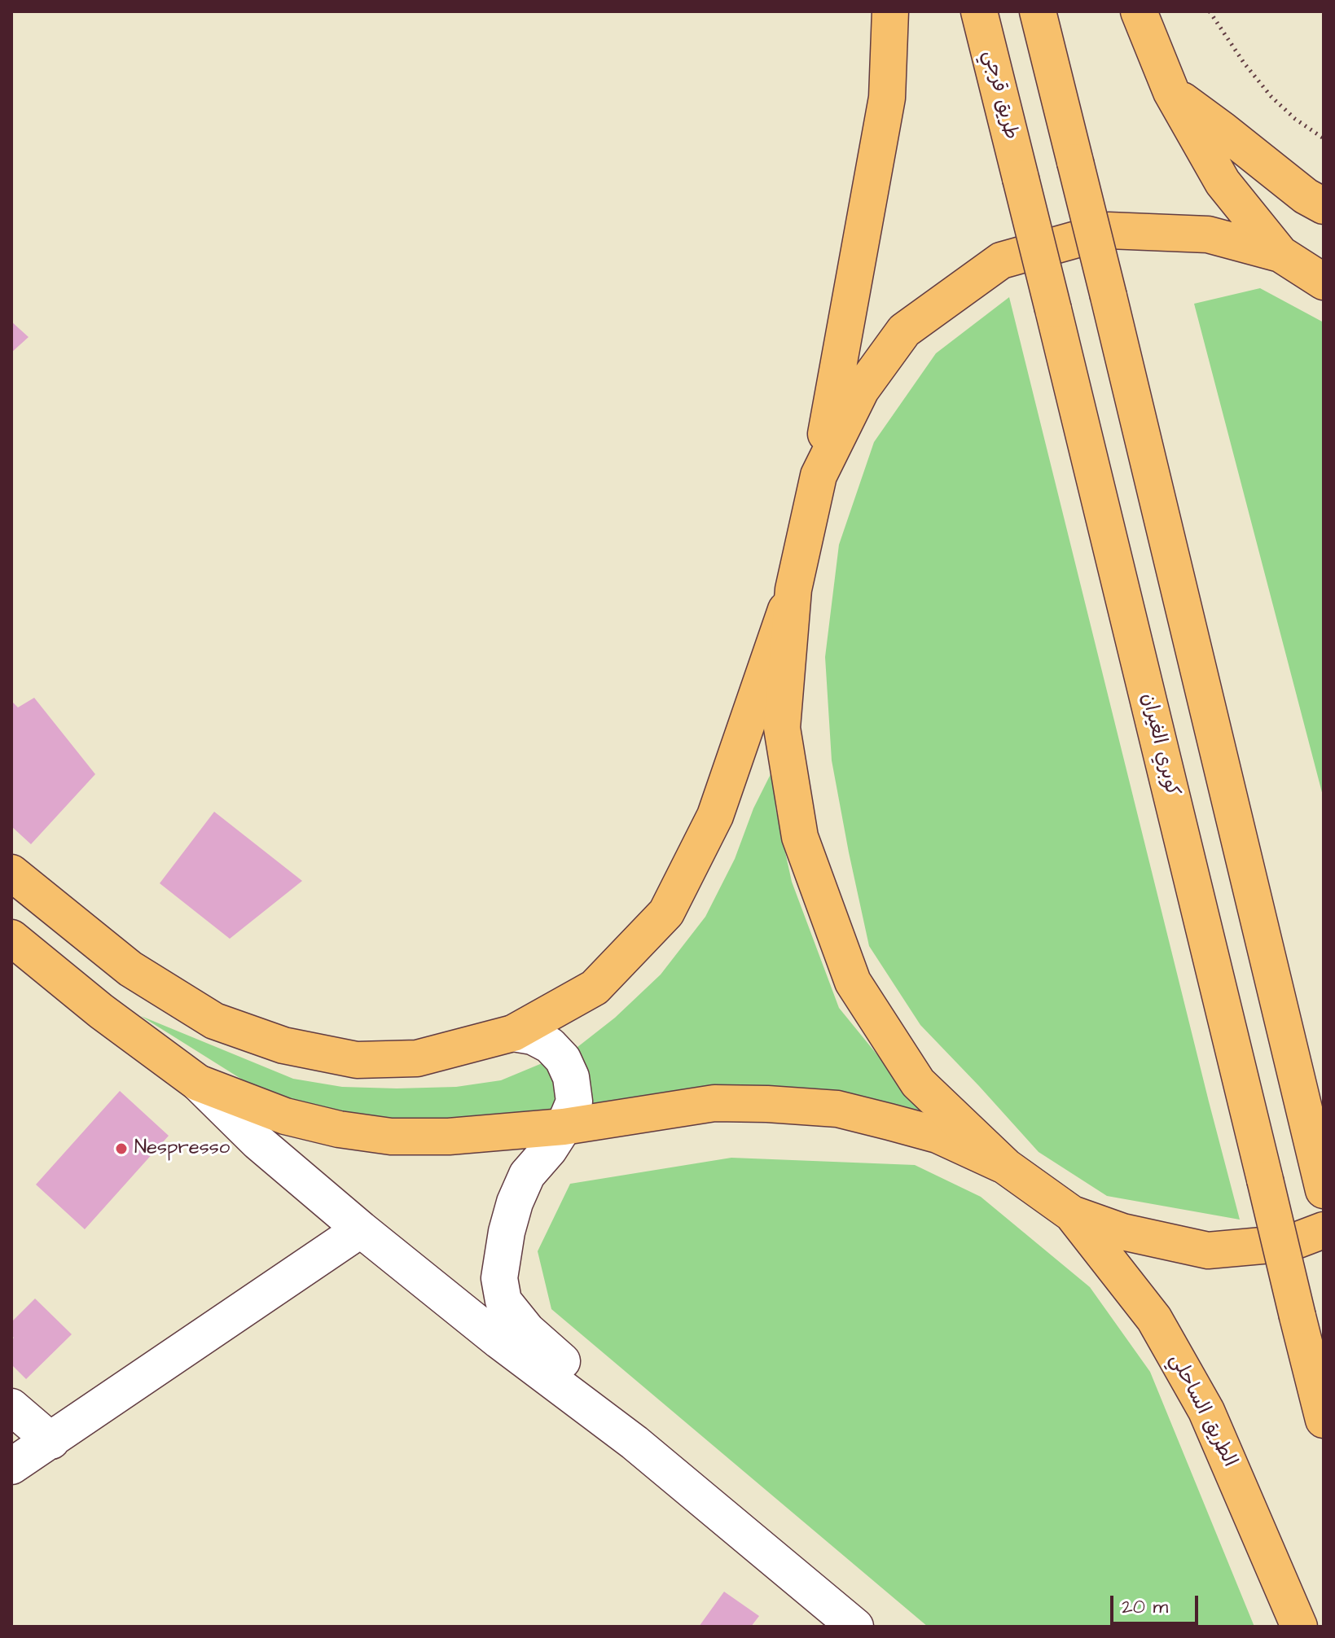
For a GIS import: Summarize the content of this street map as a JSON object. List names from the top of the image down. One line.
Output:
{"streets":{"main road":["طريق قرجي","كوبري الغيران","الطريق الساحلي"]},"crossings":[["طريق قرجي","كوبري الغيران"]],"places":["Nespresso"],"scale_bar":"20 m"}
